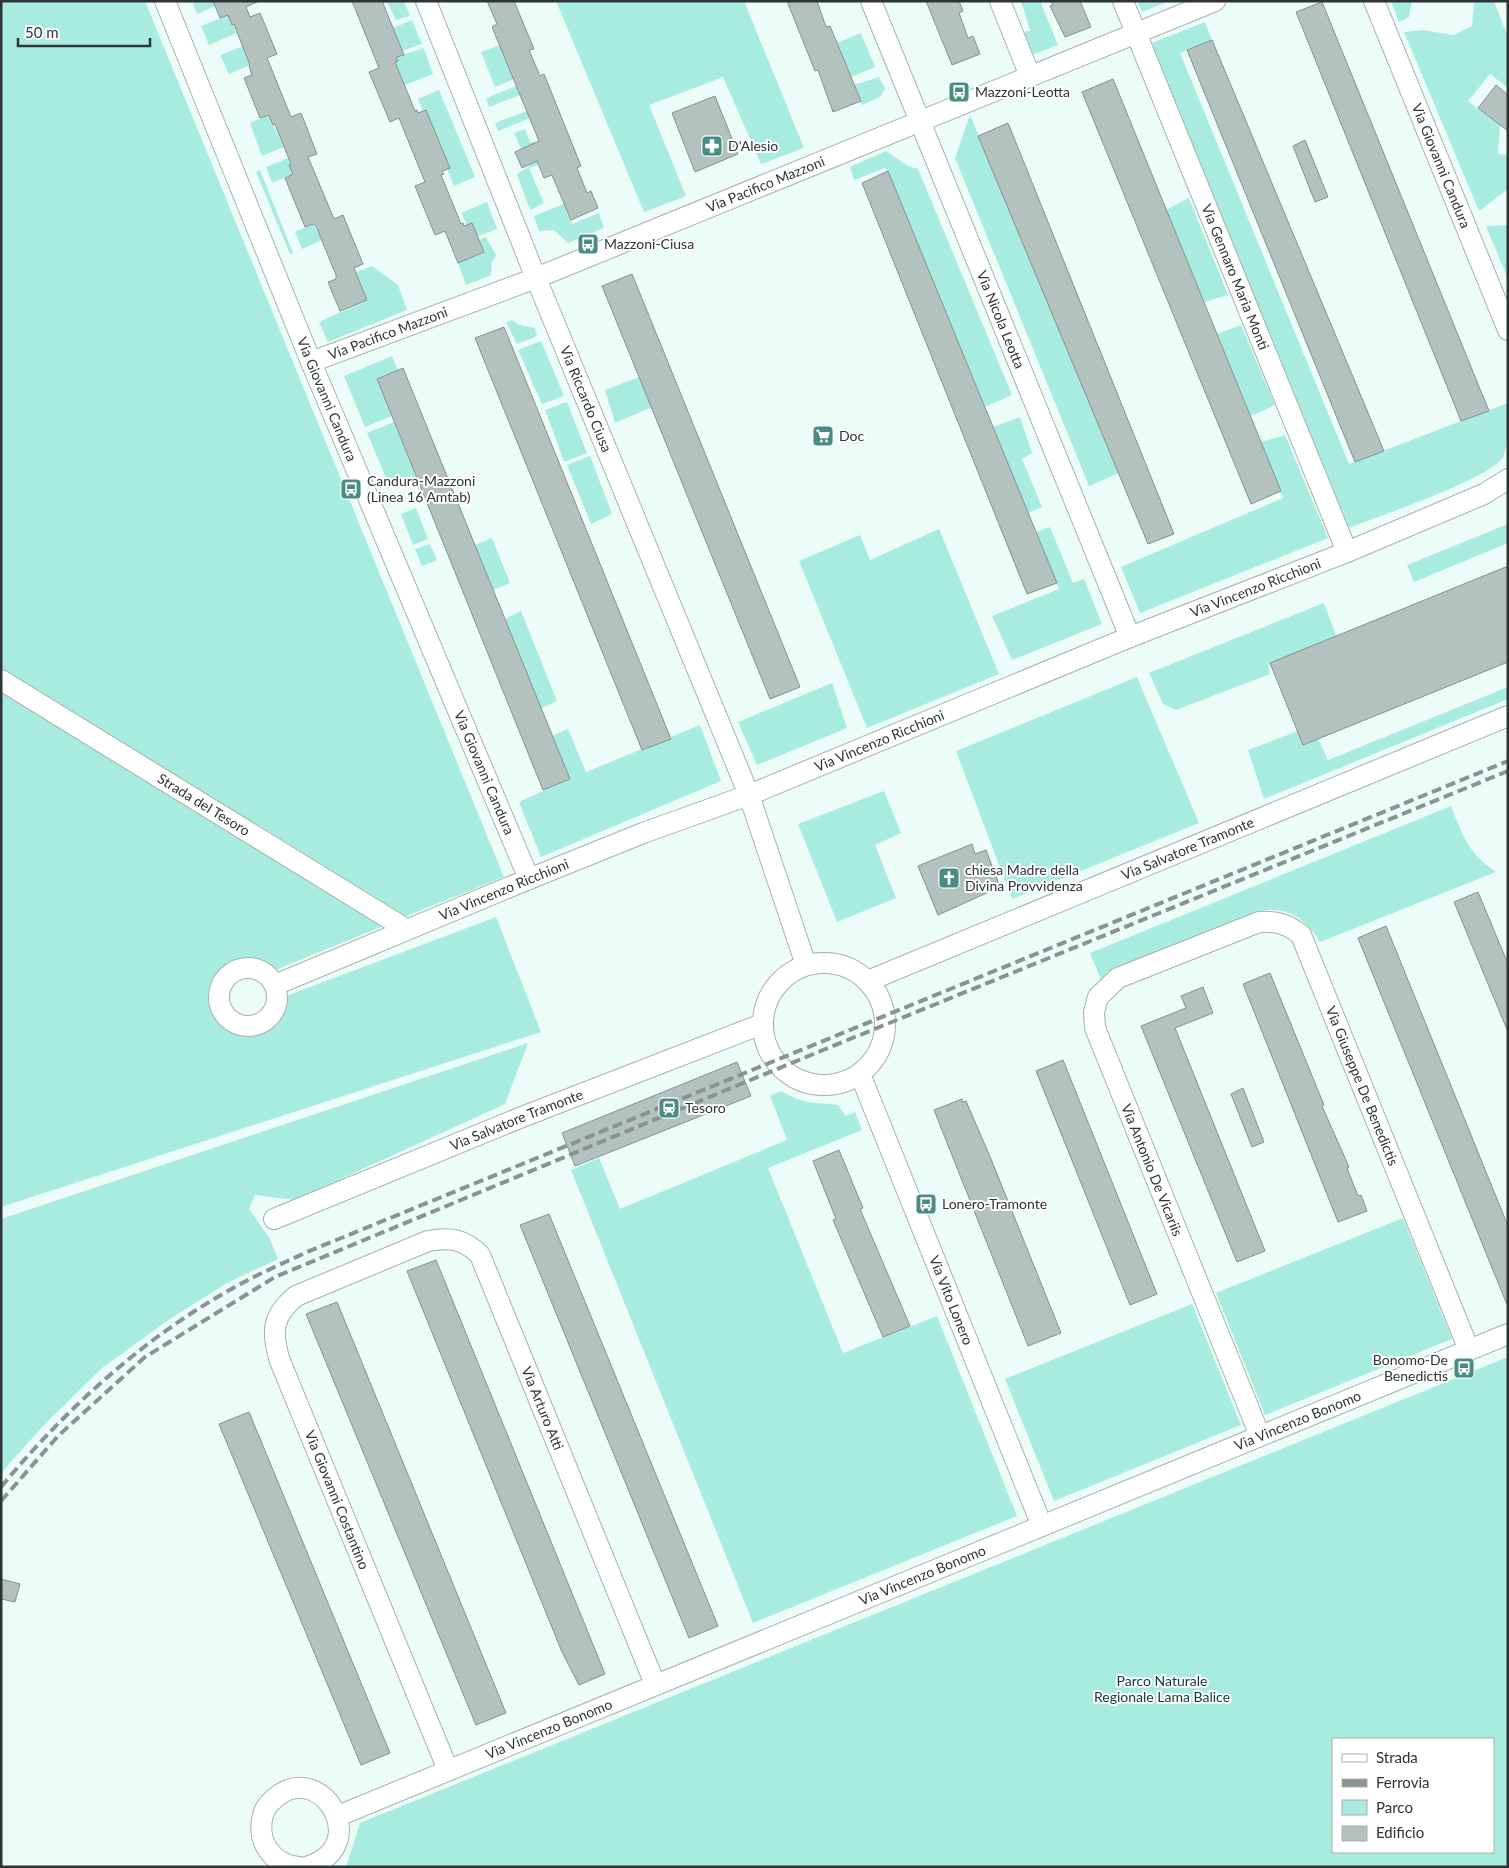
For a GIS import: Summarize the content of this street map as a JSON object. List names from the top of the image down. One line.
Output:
{"streets":{"street":["Via Giovanni Candura","Via Pacifico Mazzoni","Via Gennaro Maria Monti","Via Nicola Leotta","Via Riccardo Ciusa","Via Vincenzo Ricchioni","Strada del Tesoro","Via Salvatore Tramonte","Via Giuseppe De Benedictis","Via Antonio De Vicariis","Via Vito Lonero","Via Arturo Atti","Via Vincenzo Bonomo","Via Giovanni Costantino"]},"crossings":[["Via Giovanni Candura","Via Pacifico Mazzoni"],["Via Giovanni Candura","Via Vincenzo Ricchioni"],["Via Pacifico Mazzoni","Via Gennaro Maria Monti"],["Via Pacifico Mazzoni","Via Nicola Leotta"],["Via Pacifico Mazzoni","Via Riccardo Ciusa"],["Via Gennaro Maria Monti","Via Vincenzo Ricchioni"],["Via Nicola Leotta","Via Vincenzo Ricchioni"],["Via Riccardo Ciusa","Via Vincenzo Ricchioni"],["Via Riccardo Ciusa","Via Salvatore Tramonte"],["Via Riccardo Ciusa","Via Vito Lonero"],["Via Vincenzo Ricchioni","Strada del Tesoro"],["Via Salvatore Tramonte","Via Vito Lonero"],["Via Giuseppe De Benedictis","Via Antonio De Vicariis"],["Via Giuseppe De Benedictis","Via Vincenzo Bonomo"],["Via Antonio De Vicariis","Via Vincenzo Bonomo"],["Via Vito Lonero","Via Vincenzo Bonomo"],["Via Arturo Atti","Via Vincenzo Bonomo"],["Via Arturo Atti","Via Giovanni Costantino"],["Via Vincenzo Bonomo","Via Giovanni Costantino"]],"parks":["Parco Naturale Regionale Lama Balice"],"places":{"bus stop":["Mazzoni-Leotta","Mazzoni-Ciusa","Candura-Mazzoni (Linea 16 Amtab)","Lonero-Tramonte","Bonomo-De Benedictis"],"pharmacy":["D'Alesio"],"supermarket":["Doc"],"church":["chiesa Madre della Divina Provvidenza"],"station":["Tesoro"]},"legend":["Strada","Ferrovia","Parco","Edificio"],"scale_bar":"50 m"}
